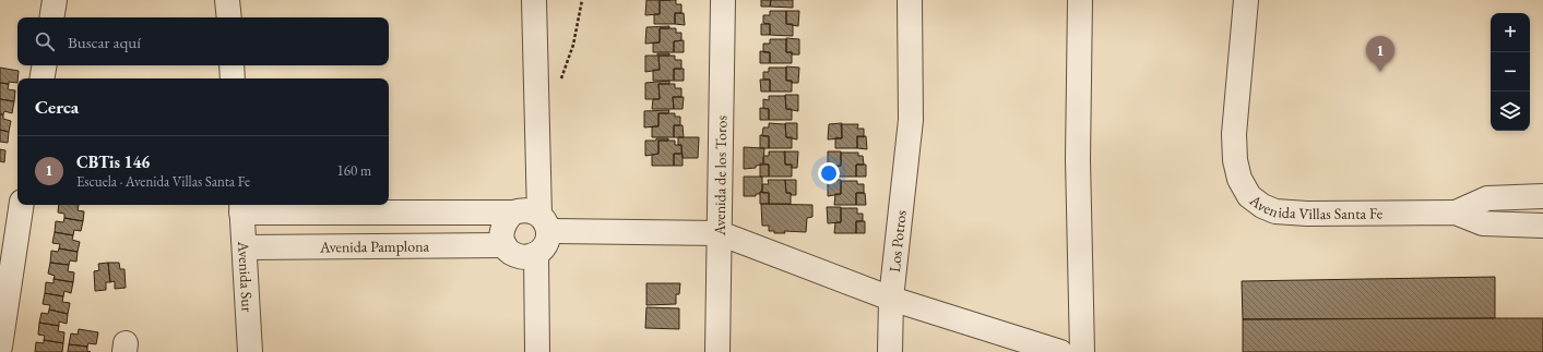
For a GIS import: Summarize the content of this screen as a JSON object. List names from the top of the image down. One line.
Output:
{"streets":{"street":["Avenida de los Toros","Avenida Villas Santa Fe","Los Potros","Avenida Pamplona","Avenida Sur"]},"crossings":[["Avenida Pamplona","Avenida Sur"]],"page":{"map_buttons":["+","−"],"search":"Buscar aquí","pins":"1","heading":"Cerca","list":[{"mark":"1","name":"CBTis 146","note":"Escuela · Avenida Villas Santa Fe","value":"160 m"}]}}
